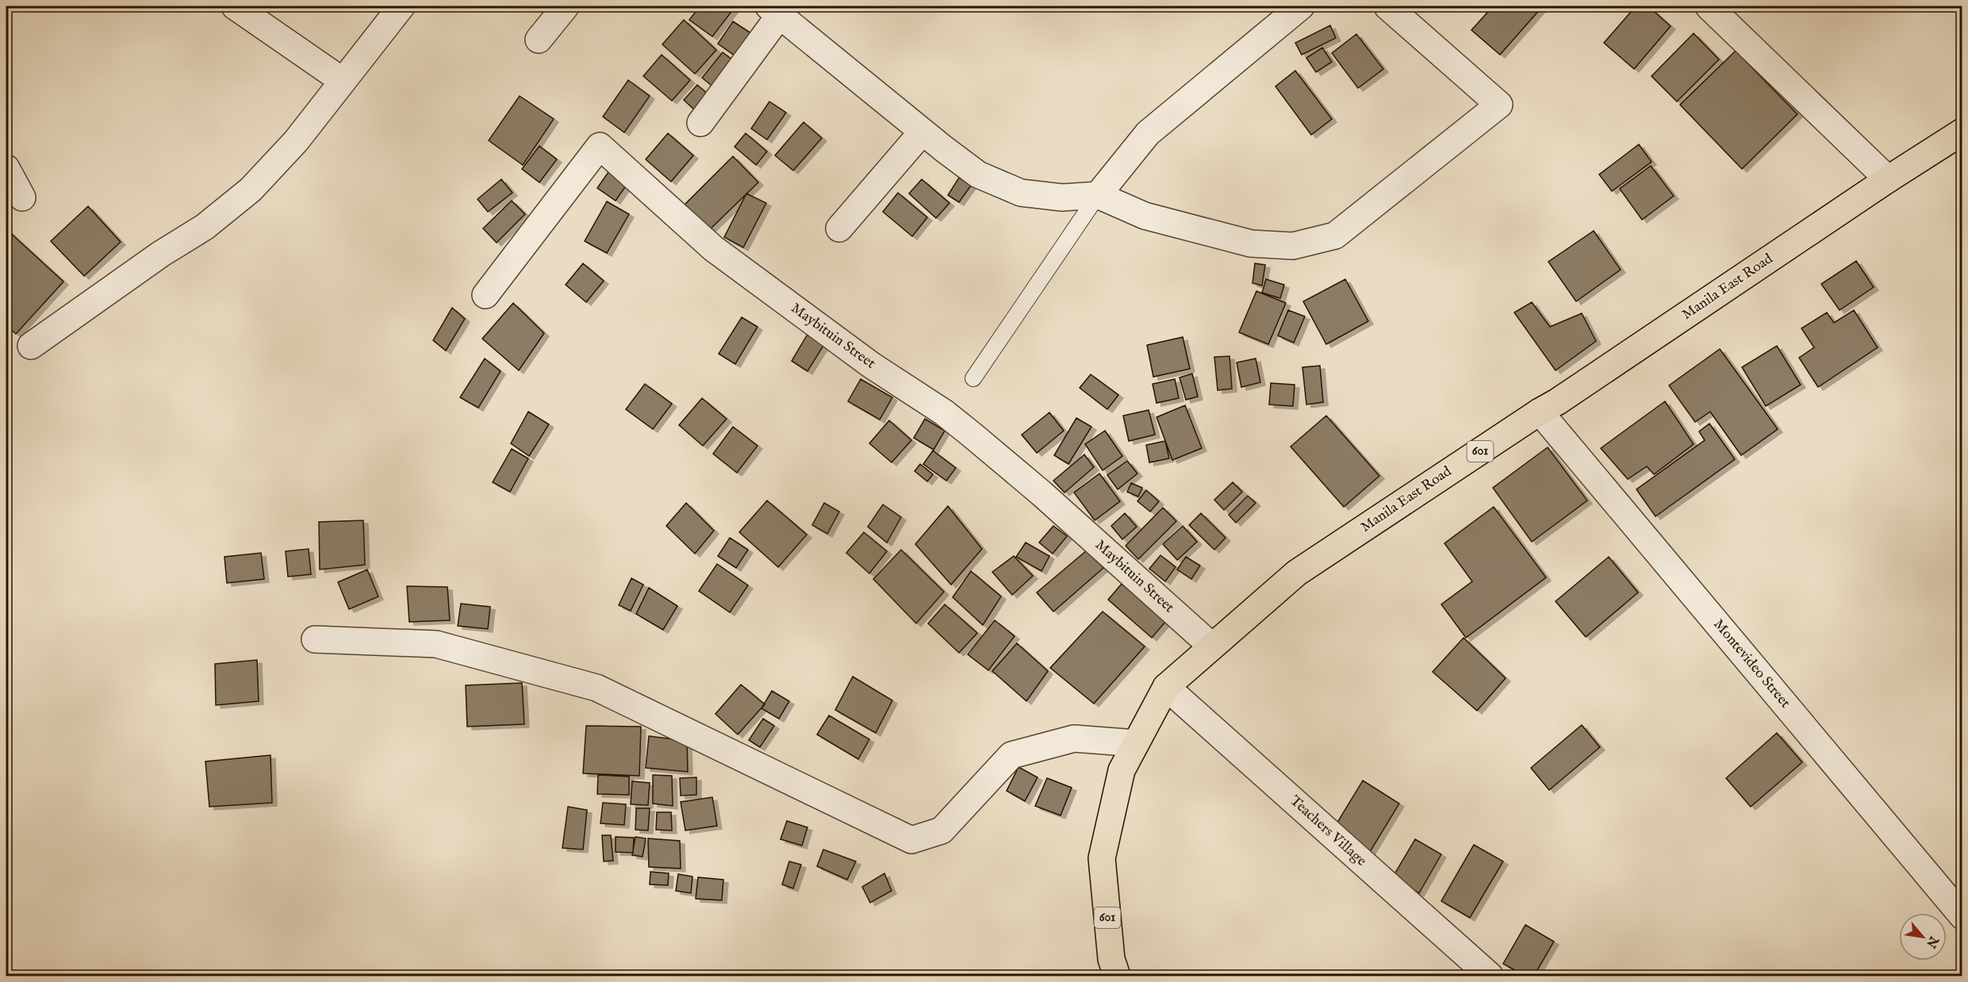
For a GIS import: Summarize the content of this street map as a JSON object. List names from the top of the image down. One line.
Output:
{"streets":{"main road":["Manila East Road","601"],"street":["Maybituin Street","Montevideo Street","Teachers Village"]},"crossings":[["Manila East Road","Maybituin Street"],["Manila East Road","Montevideo Street"],["Manila East Road","Teachers Village"]],"north":"bottom right"}
